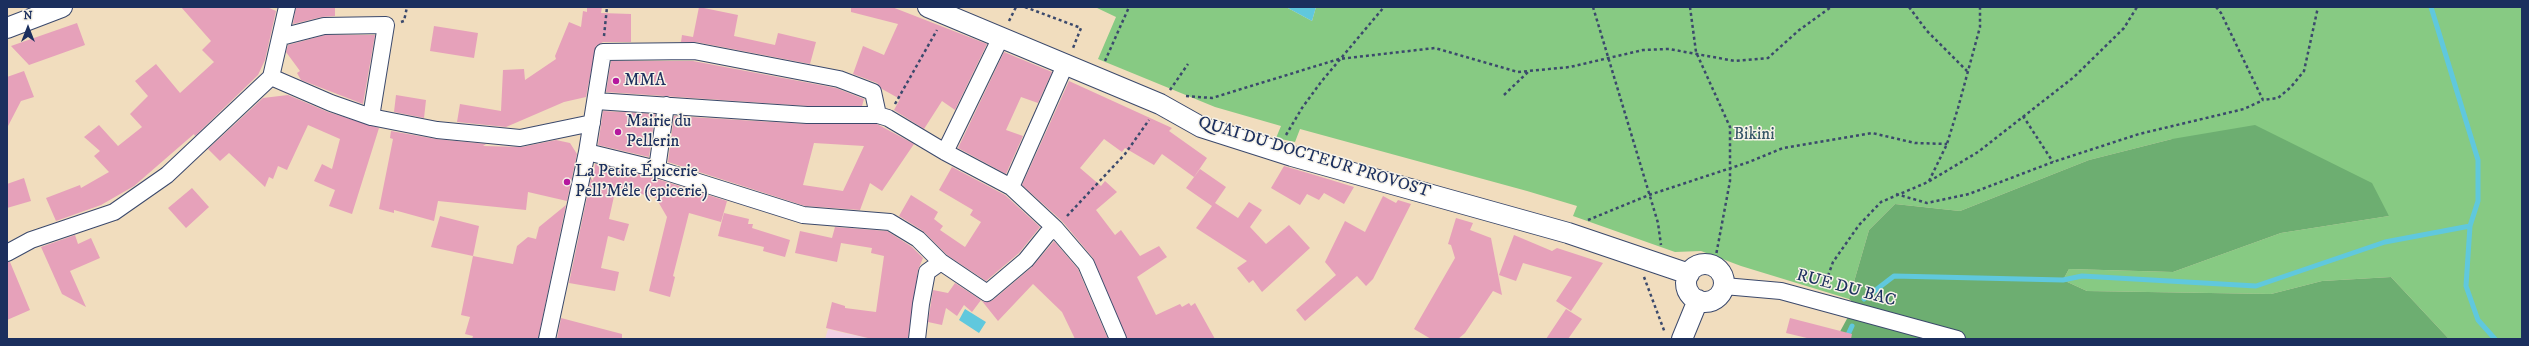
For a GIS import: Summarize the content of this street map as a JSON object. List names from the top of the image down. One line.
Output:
{"streets":{"street":["QUAI DU DOCTEUR PROVOST","RUE DU BAC"]},"crossings":[["QUAI DU DOCTEUR PROVOST","RUE DU BAC"]],"parks":["Bikini"],"places":["MMA","Mairie du Pellerin","La Petite Épicerie Pell'Mêle (epicerie)"],"north":"top"}
